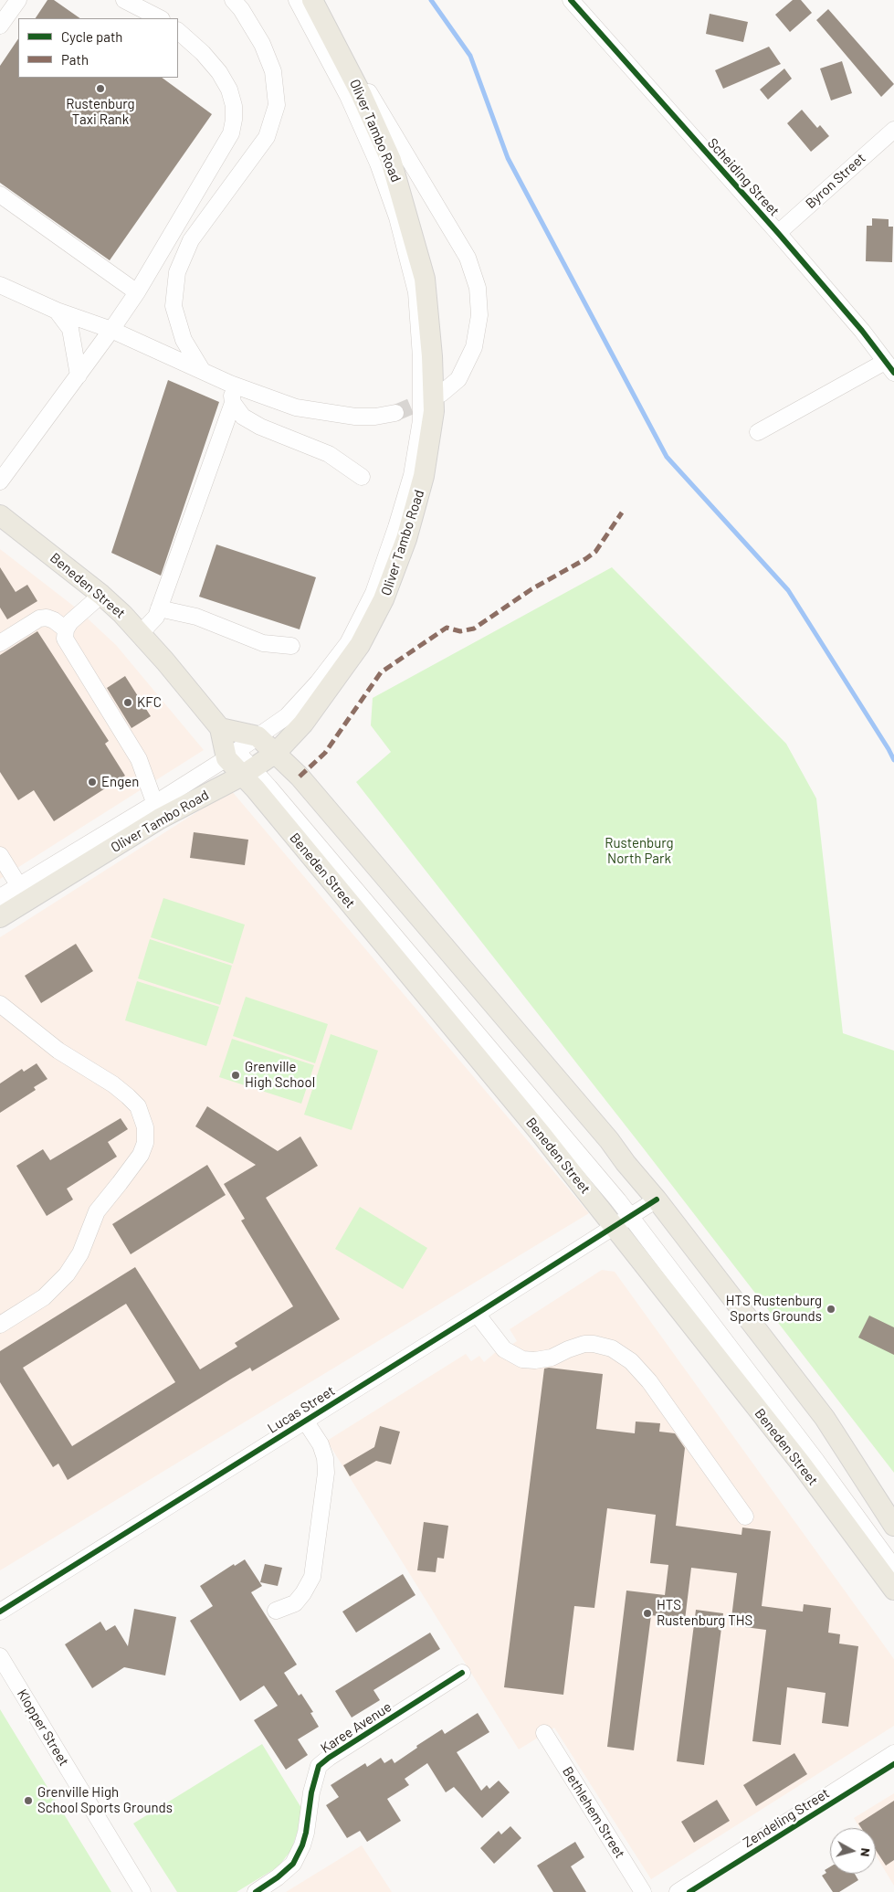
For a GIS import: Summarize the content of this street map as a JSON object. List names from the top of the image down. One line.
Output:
{"streets":{"main road":["Oliver Tambo Road","Beneden Street"],"street":["Scheiding Street","Byron Street","Lucas Street","Klopper Street","Karee Avenue","Bethlehem Street","Zendeling Street"]},"crossings":[["Oliver Tambo Road","Beneden Street"],["Scheiding Street","Byron Street"],["Beneden Street","Lucas Street"]],"parks":["Rustenburg North Park"],"places":["Rustenburg Taxi Rank","KFC","Engen","Grenville High School","HTS Rustenburg Sports Grounds","HTS Rustenburg THS","Grenville High School Sports Grounds"],"legend":["Cycle path","Path"],"north":"right"}
